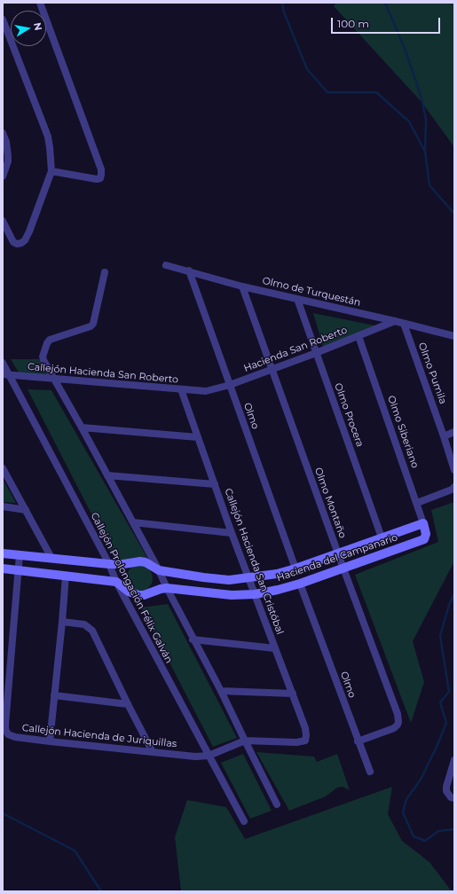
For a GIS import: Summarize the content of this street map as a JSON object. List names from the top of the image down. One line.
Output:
{"streets":{"street":["Olmo de Turquestán","Hacienda San Roberto","Callejón Hacienda San Roberto","Olmo Pumila","Olmo Procera","Olmo","Olmo Siberiano","Olmo Montaño","Hacienda del Campanario","Callejón Hacienda San Cristóbal","Callejón Prolongación Félix Galván","Callejón Hacienda de Juriquillas"]},"crossings":[["Olmo de Turquestán","Hacienda San Roberto"],["Olmo de Turquestán","Olmo Pumila"],["Olmo de Turquestán","Olmo Procera"],["Olmo de Turquestán","Olmo"],["Olmo de Turquestán","Olmo Montaño"],["Hacienda San Roberto","Callejón Hacienda San Roberto"],["Hacienda San Roberto","Olmo Procera"],["Hacienda San Roberto","Olmo"],["Hacienda San Roberto","Olmo Siberiano"],["Hacienda San Roberto","Olmo Montaño"],["Callejón Hacienda San Roberto","Callejón Hacienda San Cristóbal"],["Callejón Hacienda San Roberto","Callejón Prolongación Félix Galván"],["Olmo Procera","Hacienda del Campanario"],["Olmo","Olmo Montaño"],["Olmo","Hacienda del Campanario"],["Olmo Siberiano","Hacienda del Campanario"],["Olmo Montaño","Hacienda del Campanario"],["Hacienda del Campanario","Callejón Hacienda San Cristóbal"],["Hacienda del Campanario","Callejón Prolongación Félix Galván"],["Callejón Hacienda San Cristóbal","Callejón Hacienda de Juriquillas"],["Callejón Prolongación Félix Galván","Callejón Hacienda de Juriquillas"]],"scale_bar":"100 m","north":"right"}
